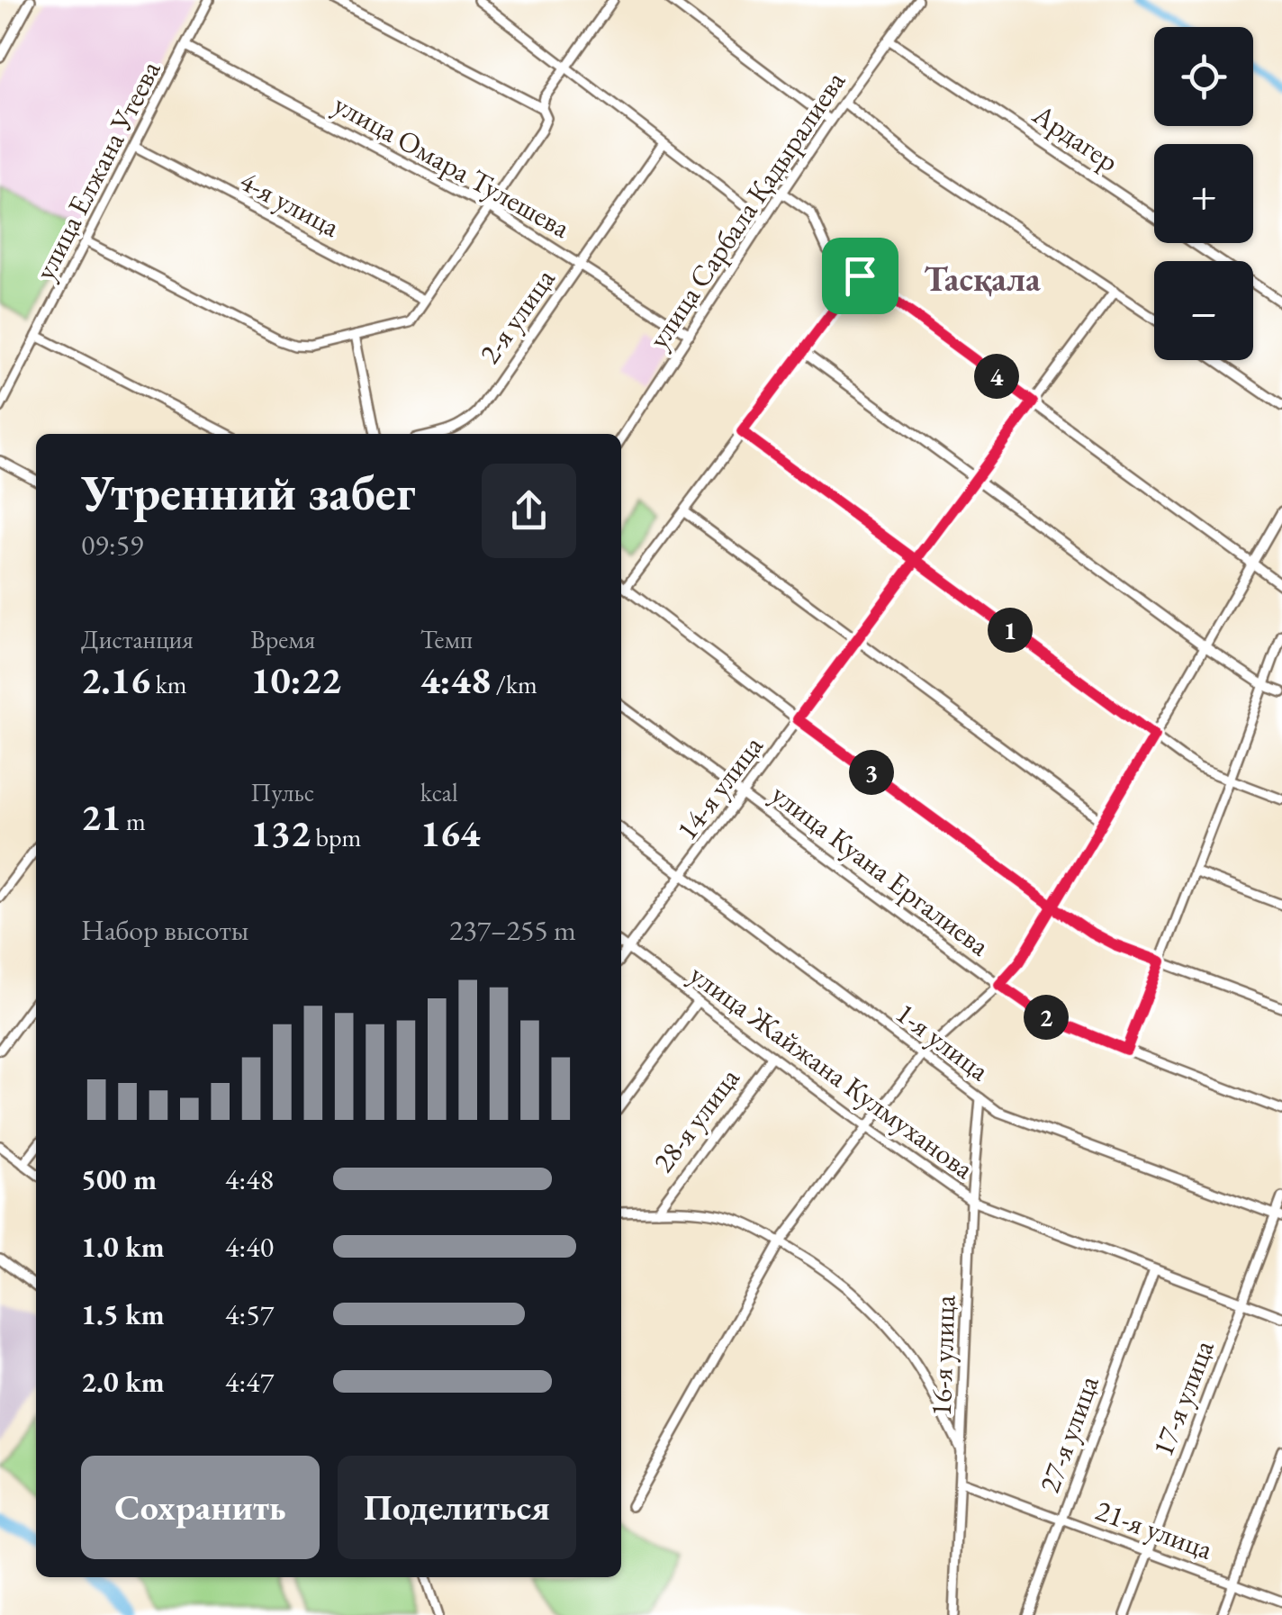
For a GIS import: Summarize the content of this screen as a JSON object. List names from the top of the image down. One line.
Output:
{"streets":{"street":["Ардагер","улица Омара Тулешева","улица Елжана Утеева","4-я улица","улица Сарбала Қадыралиева","2-я улица","14-я улица","улица Куана Ергалиева","1-я улица","улица Жайжана Кулмуханова","28-я улица","16-я улица","17-я улица","27-я улица","21-я улица"]},"crossings":[["Ардагер","улица Сарбала Қадыралиева"],["улица Омара Тулешева","улица Елжана Утеева"],["улица Омара Тулешева","улица Сарбала Қадыралиева"],["улица Омара Тулешева","2-я улица"],["улица Елжана Утеева","4-я улица"],["14-я улица","улица Куана Ергалиева"],["14-я улица","1-я улица"],["14-я улица","улица Жайжана Кулмуханова"],["1-я улица","16-я улица"],["1-я улица","17-я улица"],["улица Жайжана Кулмуханова","28-я улица"],["улица Жайжана Кулмуханова","16-я улица"],["улица Жайжана Кулмуханова","17-я улица"],["улица Жайжана Кулмуханова","27-я улица"],["16-я улица","21-я улица"],["17-я улица","21-я улица"],["27-я улица","21-я улица"]],"districts":["Тасқала"],"page":{"map_buttons":["+","−"],"pins":["4","1","3","2"],"heading":["Утренний забег","09:59"],"stats":[["Дистанция","2.16 km"],["Время","10:22"],["Темп","4:48 /km"],["21 m"],["Пульс","132 bpm"],["kcal","164"]],"chart":["Набор высоты","237–255 m"],"list":[{"name":"500 m","note":"4:48"},{"name":"1.0 km","note":"4:40"},{"name":"1.5 km","note":"4:57"},{"name":"2.0 km","note":"4:47"}],"buttons":["Сохранить","Поделиться"]}}
